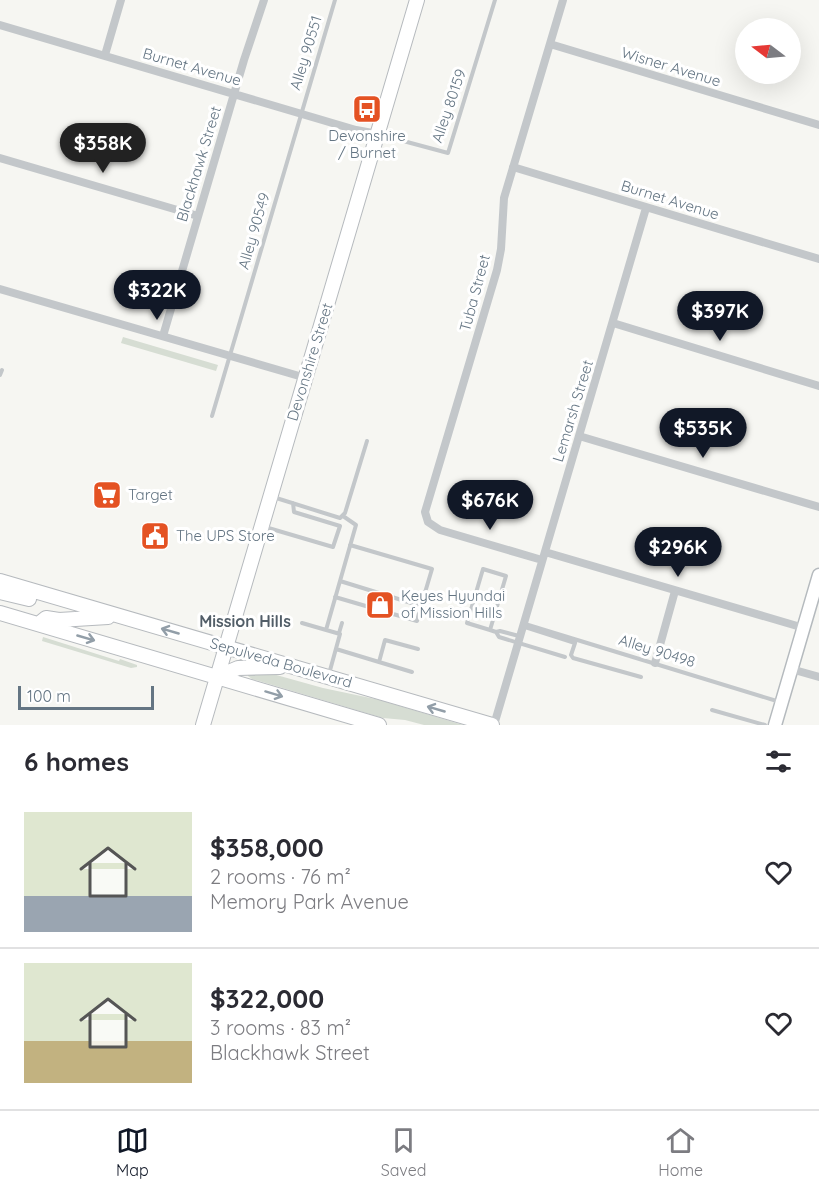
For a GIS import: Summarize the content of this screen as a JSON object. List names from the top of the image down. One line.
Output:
{"streets":{"main road":["Devonshire Street","Sepulveda Boulevard"],"street":["Burnet Avenue","Wisner Avenue","Blackhawk Street","Tuba Street","Lemarsh Street"],"lane":["Alley 90551","Alley 80159","Alley 90549","Alley 90498"]},"crossings":[["Alley 90551","Burnet Avenue"],["Alley 90551","Alley 90549"],["Burnet Avenue","Alley 80159"],["Burnet Avenue","Blackhawk Street"],["Burnet Avenue","Alley 90549"],["Burnet Avenue","Tuba Street"],["Burnet Avenue","Devonshire Street"],["Burnet Avenue","Lemarsh Street"],["Wisner Avenue","Tuba Street"],["Alley 80159","Devonshire Street"],["Tuba Street","Lemarsh Street"],["Devonshire Street","Sepulveda Boulevard"],["Lemarsh Street","Alley 90498"],["Lemarsh Street","Sepulveda Boulevard"]],"districts":["Mission Hills"],"places":{"bus stop":["Devonshire / Burnet"],"supermarket":["Target"],"public building":["The UPS Store"],"shop":["Keyes Hyundai of Mission Hills"]},"scale_bar":"100 m","north":"left","page":{"price":["$358K","$322K","$397K","$535K","$676K","$296K"],"scale":"100 m","heading":"6 homes","list":[{"name":"$358,000","note":"2 rooms · 76 m² · Memory Park Avenue"},{"name":"$322,000","note":"3 rooms · 83 m² · Blackhawk Street"}],"tabs":["Map","Saved","Home"]}}
